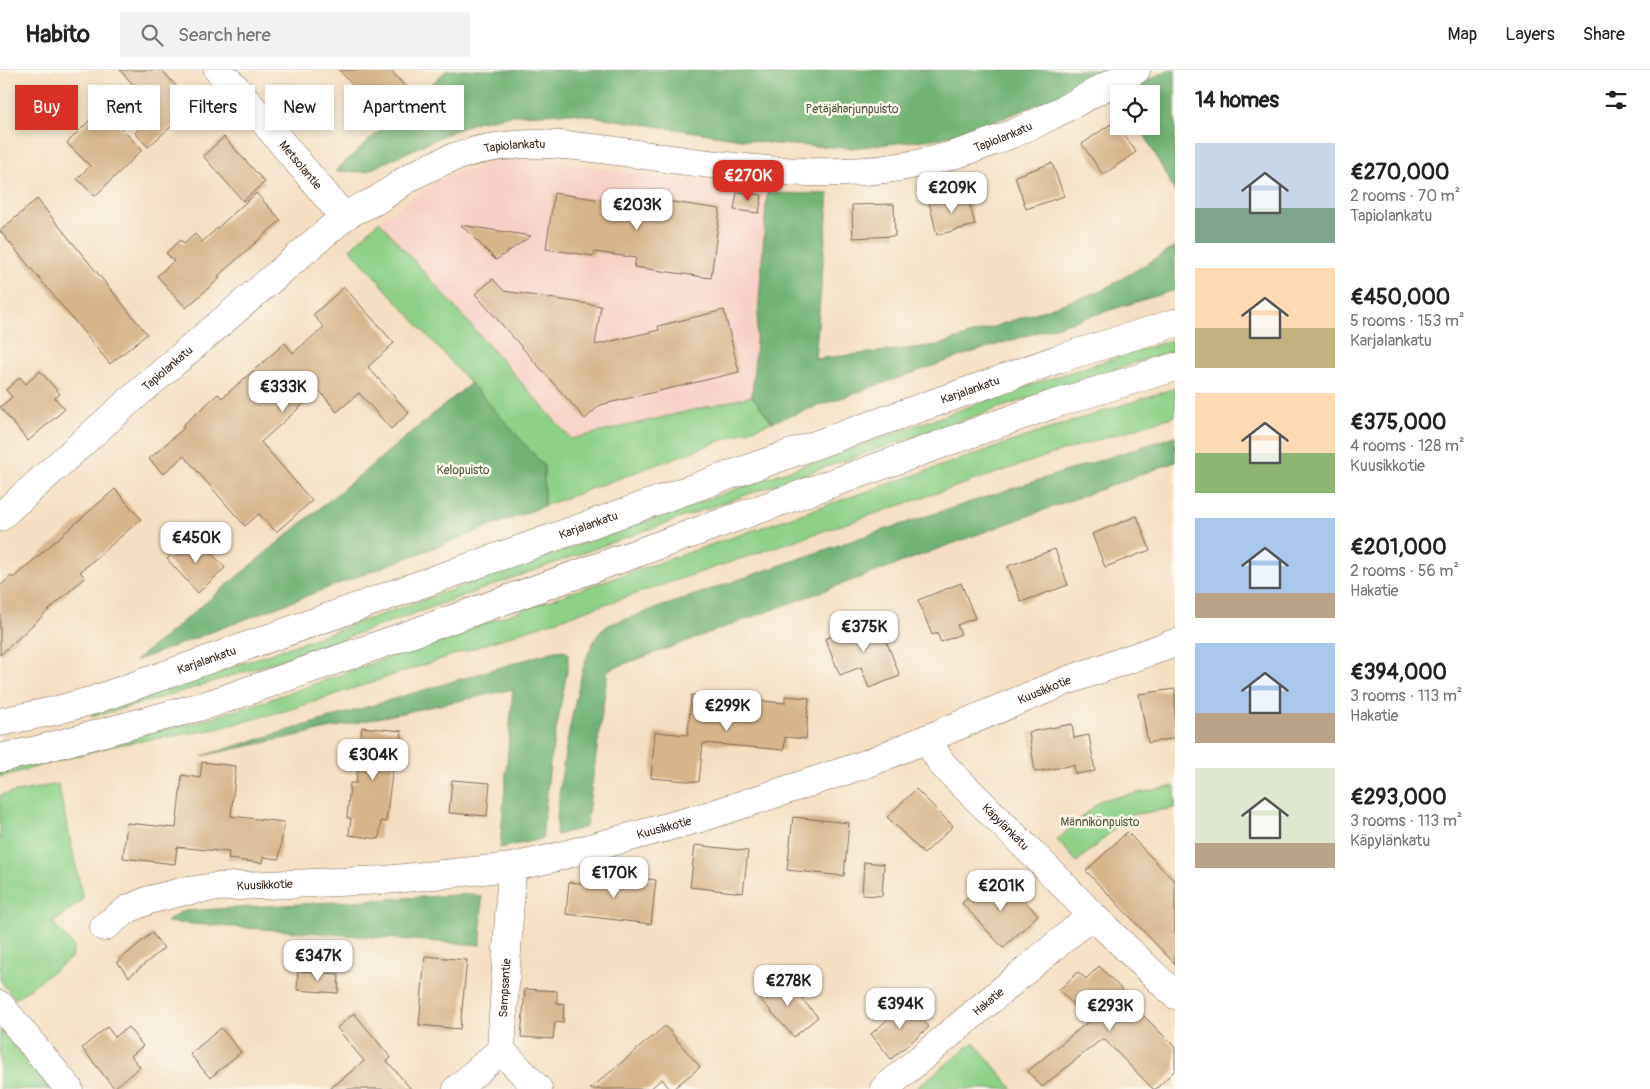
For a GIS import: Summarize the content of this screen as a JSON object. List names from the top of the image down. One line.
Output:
{"streets":{"street":["Tapiolankatu","Metsolantie","Karjalankatu","Kuusikkotie","Käpylänkatu","Sampsantie","Hakatie"]},"crossings":[["Tapiolankatu","Metsolantie"],["Kuusikkotie","Käpylänkatu"],["Kuusikkotie","Sampsantie"],["Käpylänkatu","Hakatie"]],"parks":["Petäjäharjunpuisto","Kelopuisto","Männikönpuisto"],"page":{"header":"Habito","search":"Search here","nav":["Map","Layers","Share"],"heading":"14 homes","chip":["Buy","Rent","Filters","New","Apartment"],"list":[{"name":"€270,000","note":"2 rooms · 70 m² · Tapiolankatu"},{"name":"€450,000","note":"5 rooms · 153 m² · Karjalankatu"},{"name":"€375,000","note":"4 rooms · 128 m² · Kuusikkotie"},{"name":"€201,000","note":"2 rooms · 56 m² · Hakatie"},{"name":"€394,000","note":"3 rooms · 113 m² · Hakatie"},{"name":"€293,000","note":"3 rooms · 113 m² · Käpylänkatu"}],"price":["€270K","€209K","€203K","€333K","€450K","€375K","€299K","€304K","€170K","€201K","€347K","€278K","€394K","€293K"]}}
